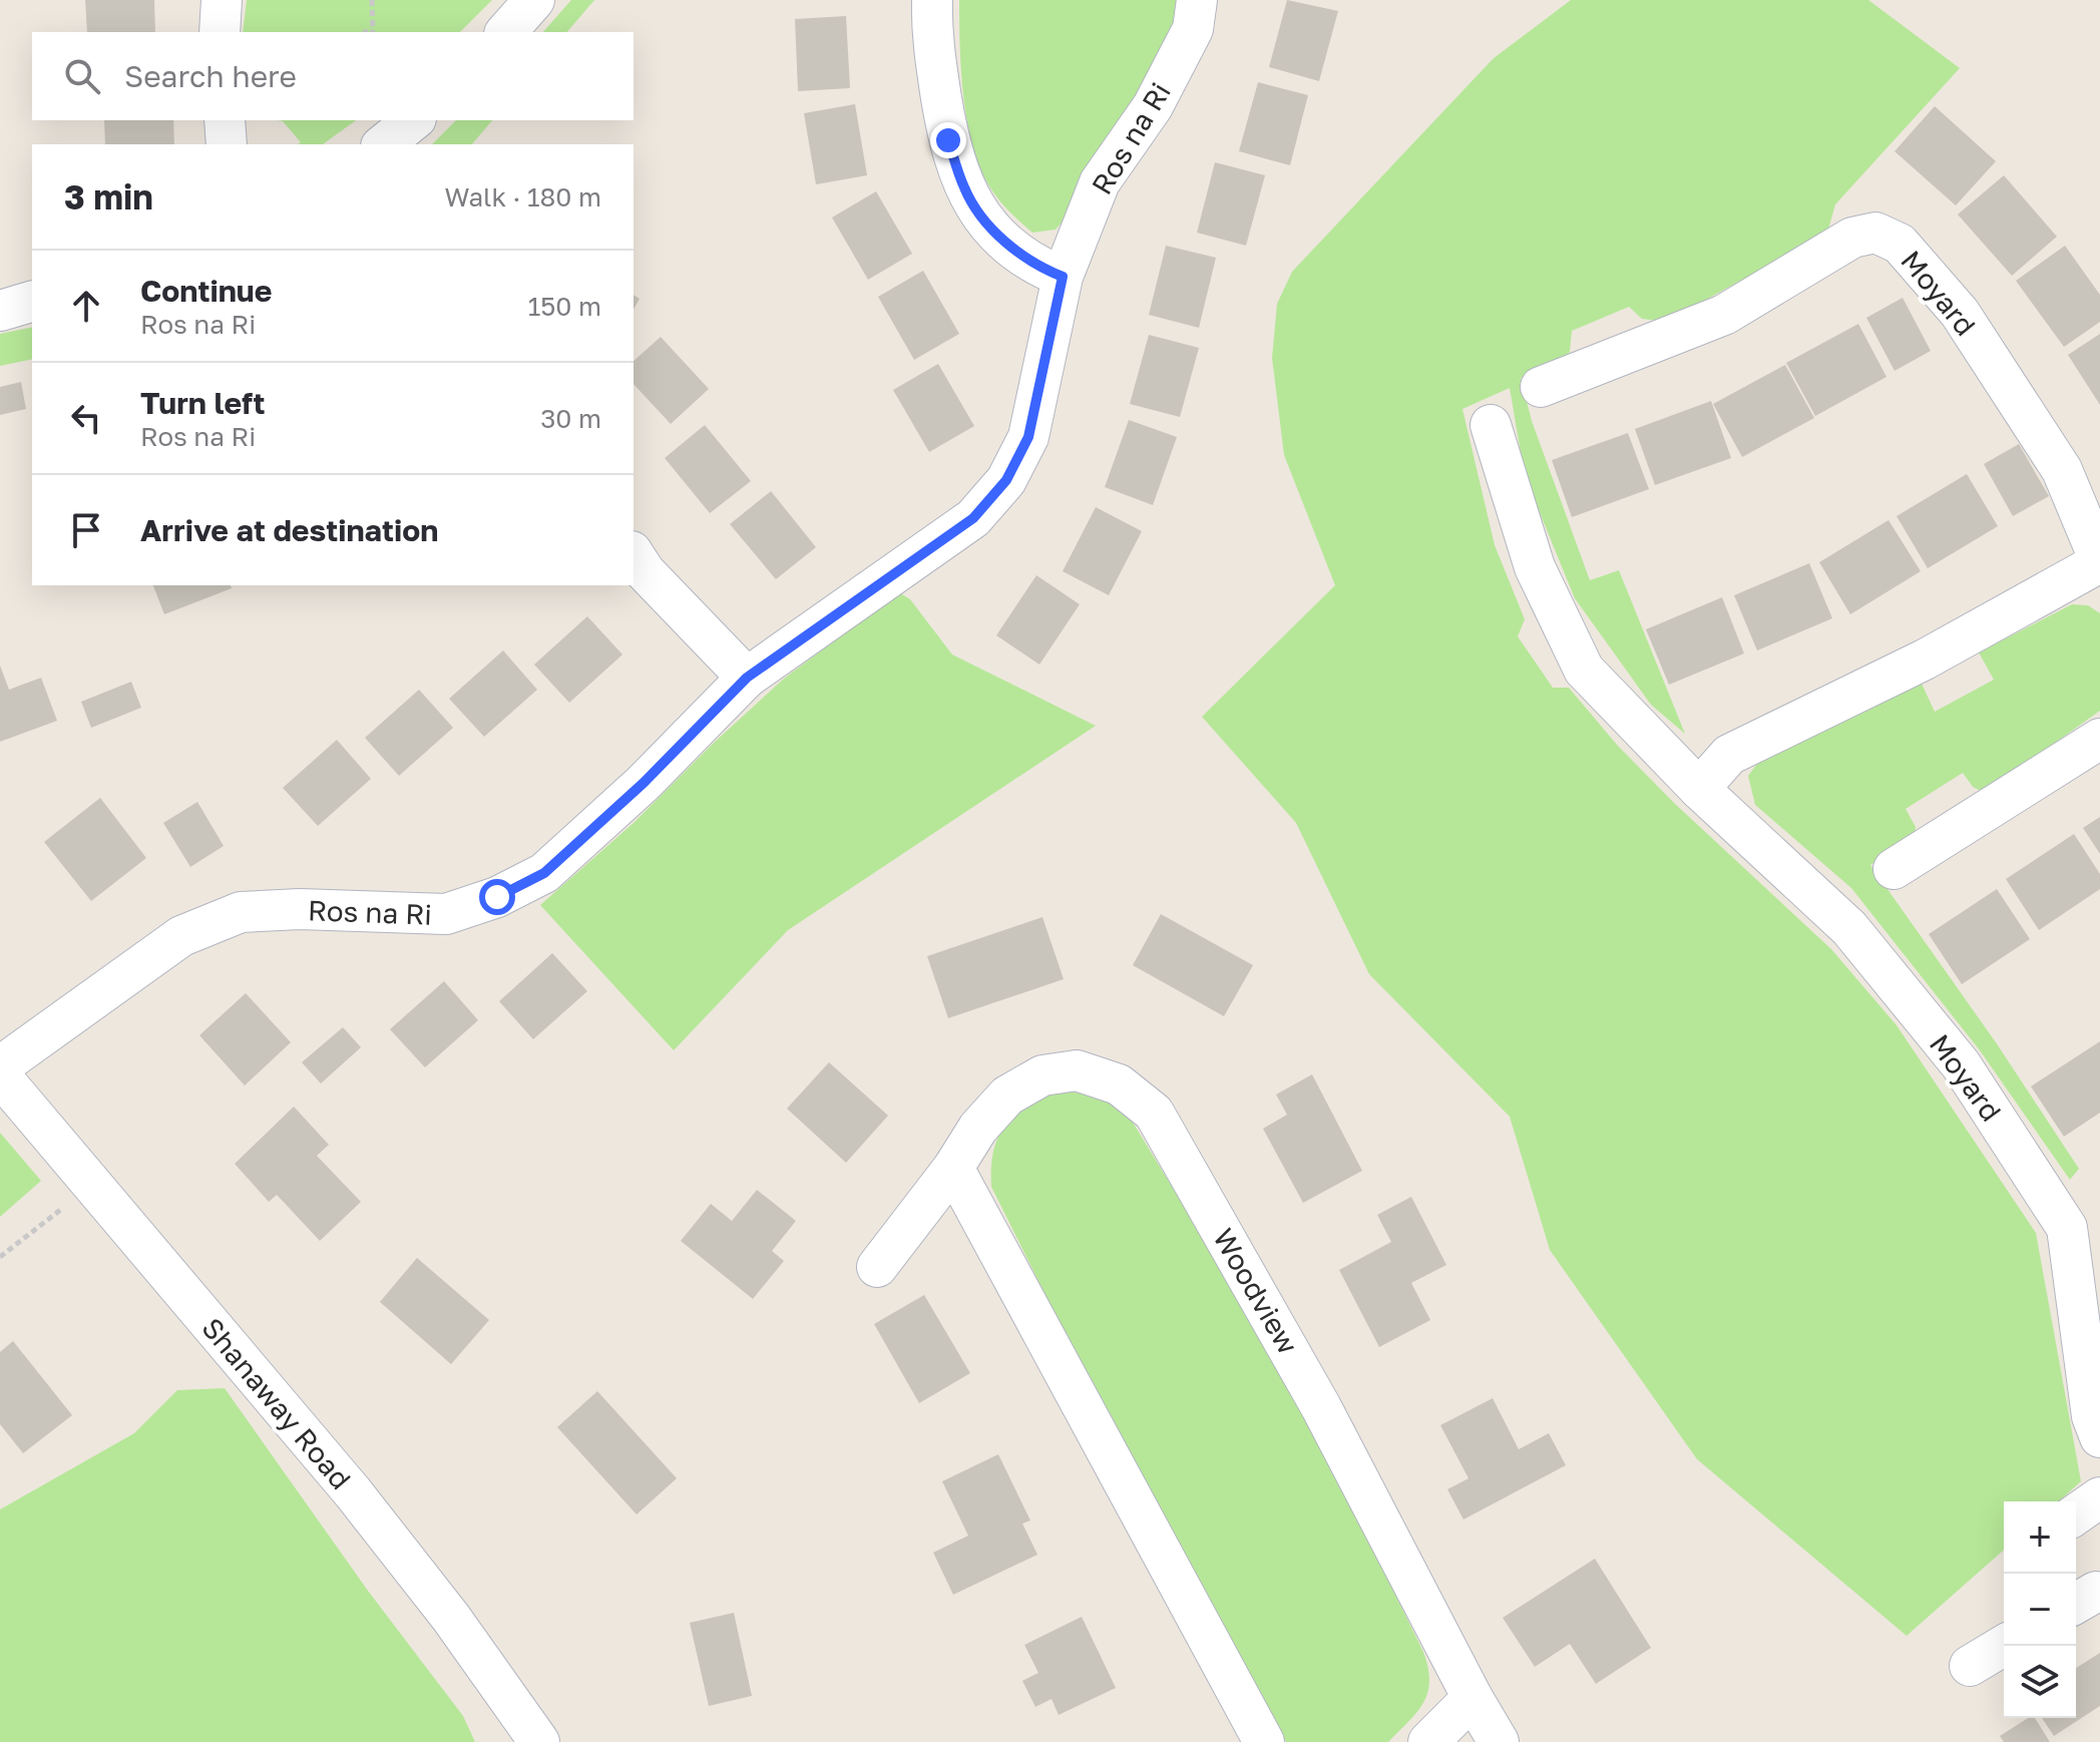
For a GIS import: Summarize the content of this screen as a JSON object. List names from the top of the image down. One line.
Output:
{"streets":{"street":["Ros na Ri","Moyard","Woodview","Shanaway Road"]},"page":{"search":"Search here","heading":["3 min","Walk · 180 m"],"list":[["Continue","Ros na Ri","150 m"],["Turn left","Ros na Ri","30 m"],"Arrive at destination"],"map_buttons":["+","−"]}}
